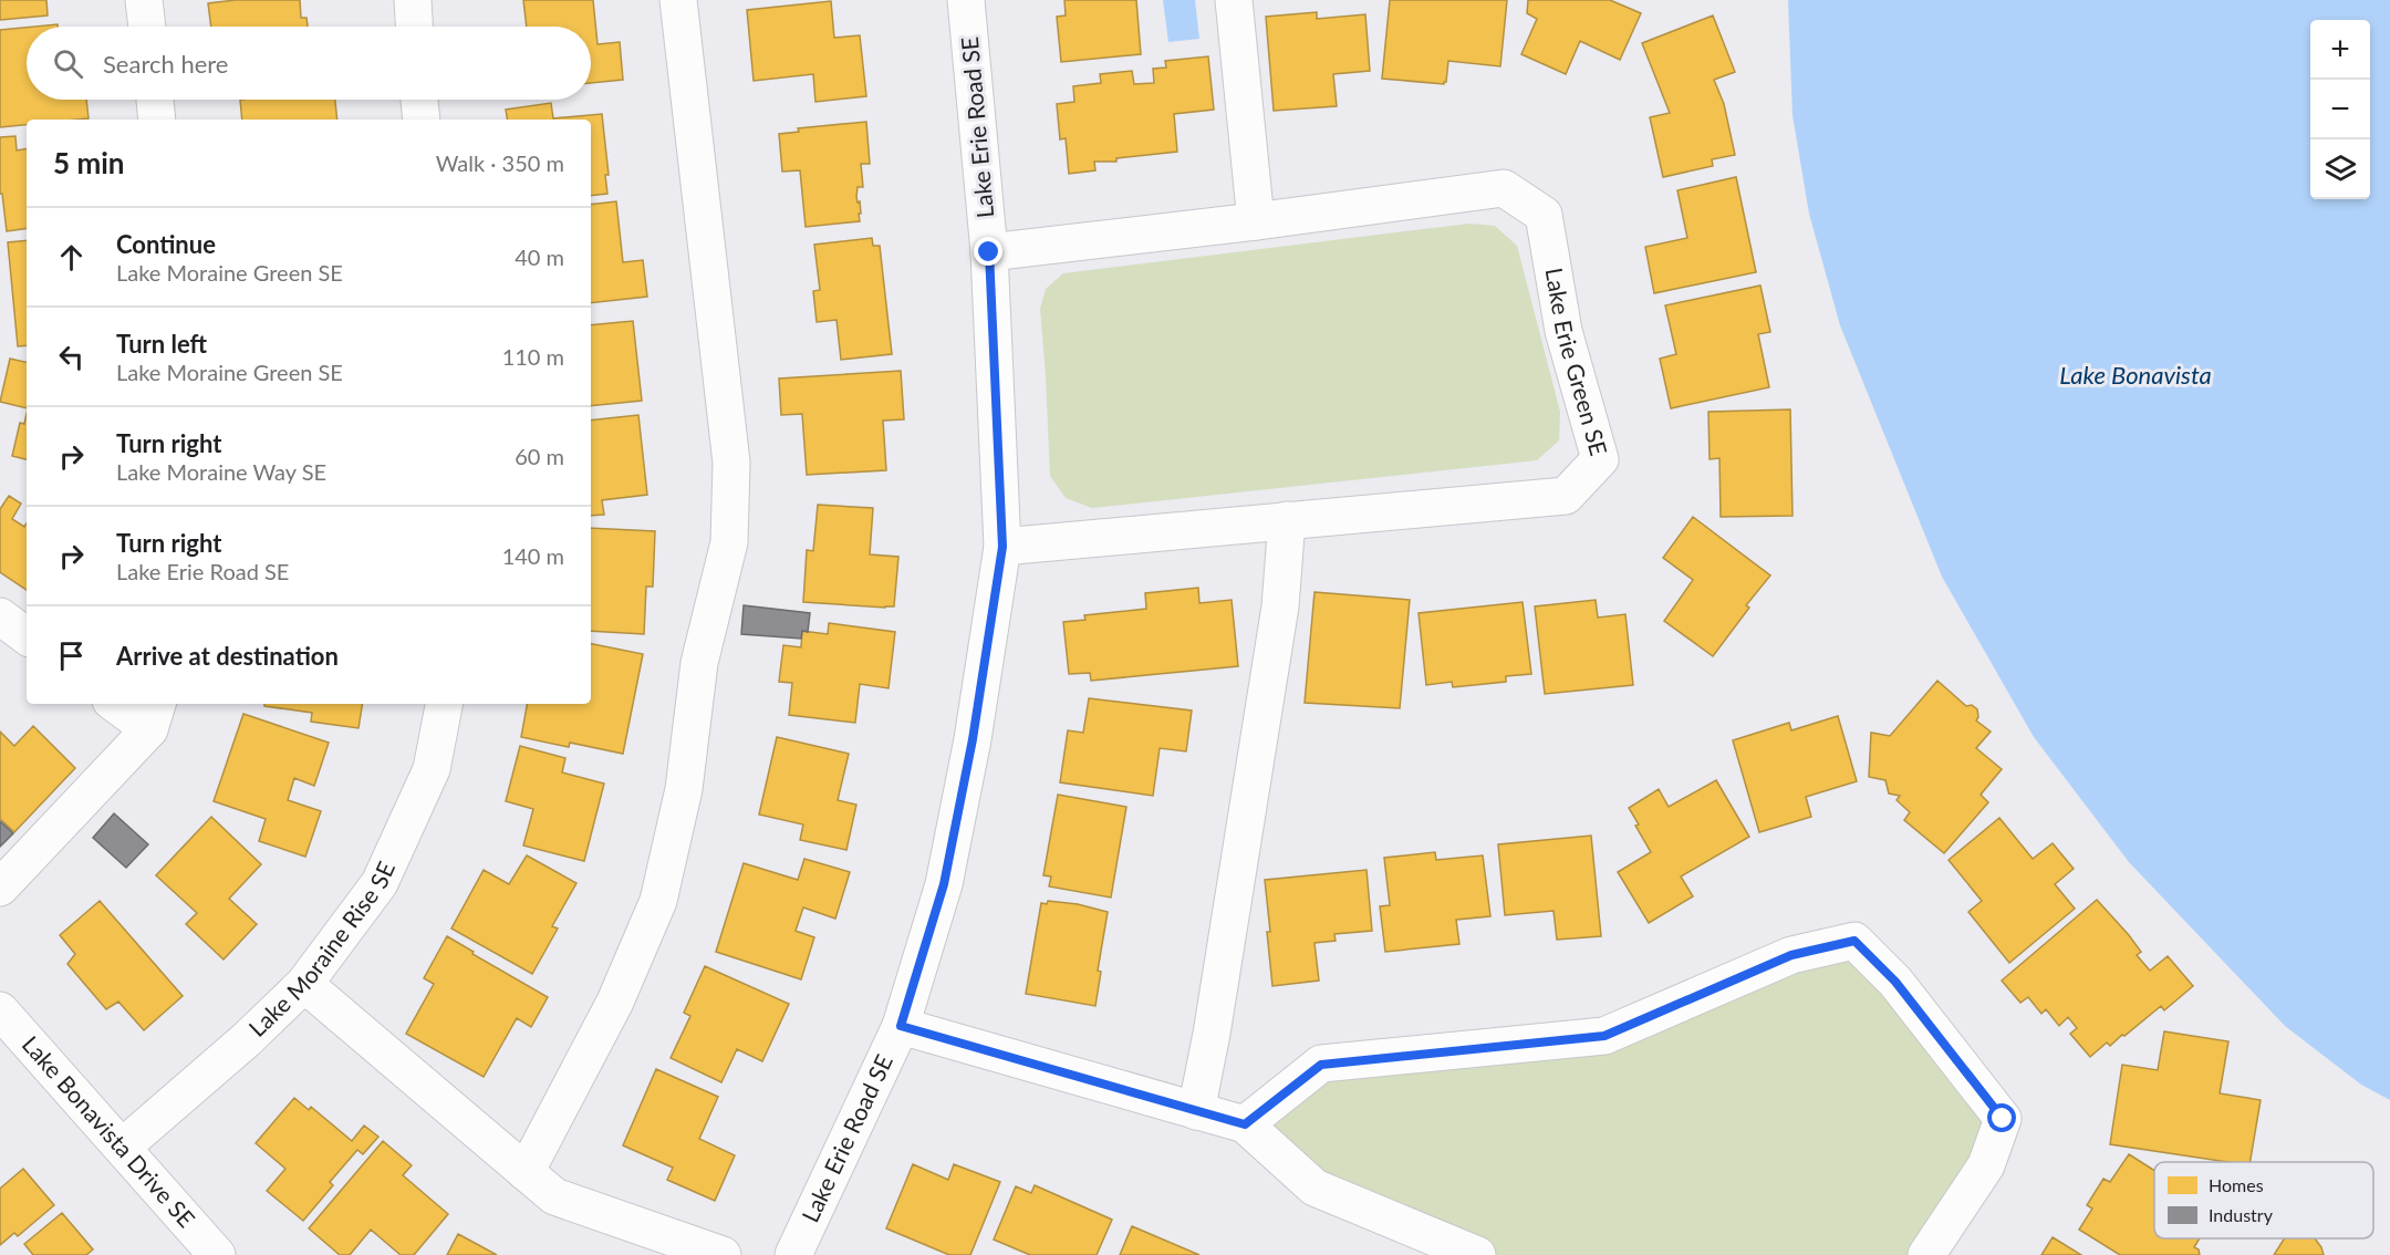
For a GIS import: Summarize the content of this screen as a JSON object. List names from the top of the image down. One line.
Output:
{"streets":{"street":["Lake Erie Road SE","Lake Erie Green SE","Lake Moraine Rise SE","Lake Bonavista Drive SE"]},"crossings":[["Lake Erie Road SE","Lake Erie Green SE"],["Lake Moraine Rise SE","Lake Bonavista Drive SE"]],"water":["Lake Bonavista"],"legend":["Homes","Industry"],"page":{"map_buttons":["+","−"],"search":"Search here","heading":["5 min","Walk · 350 m"],"list":[["Continue","Lake Moraine Green SE","40 m"],["Turn left","Lake Moraine Green SE","110 m"],["Turn right","Lake Moraine Way SE","60 m"],["Turn right","Lake Erie Road SE","140 m"],"Arrive at destination"]}}
